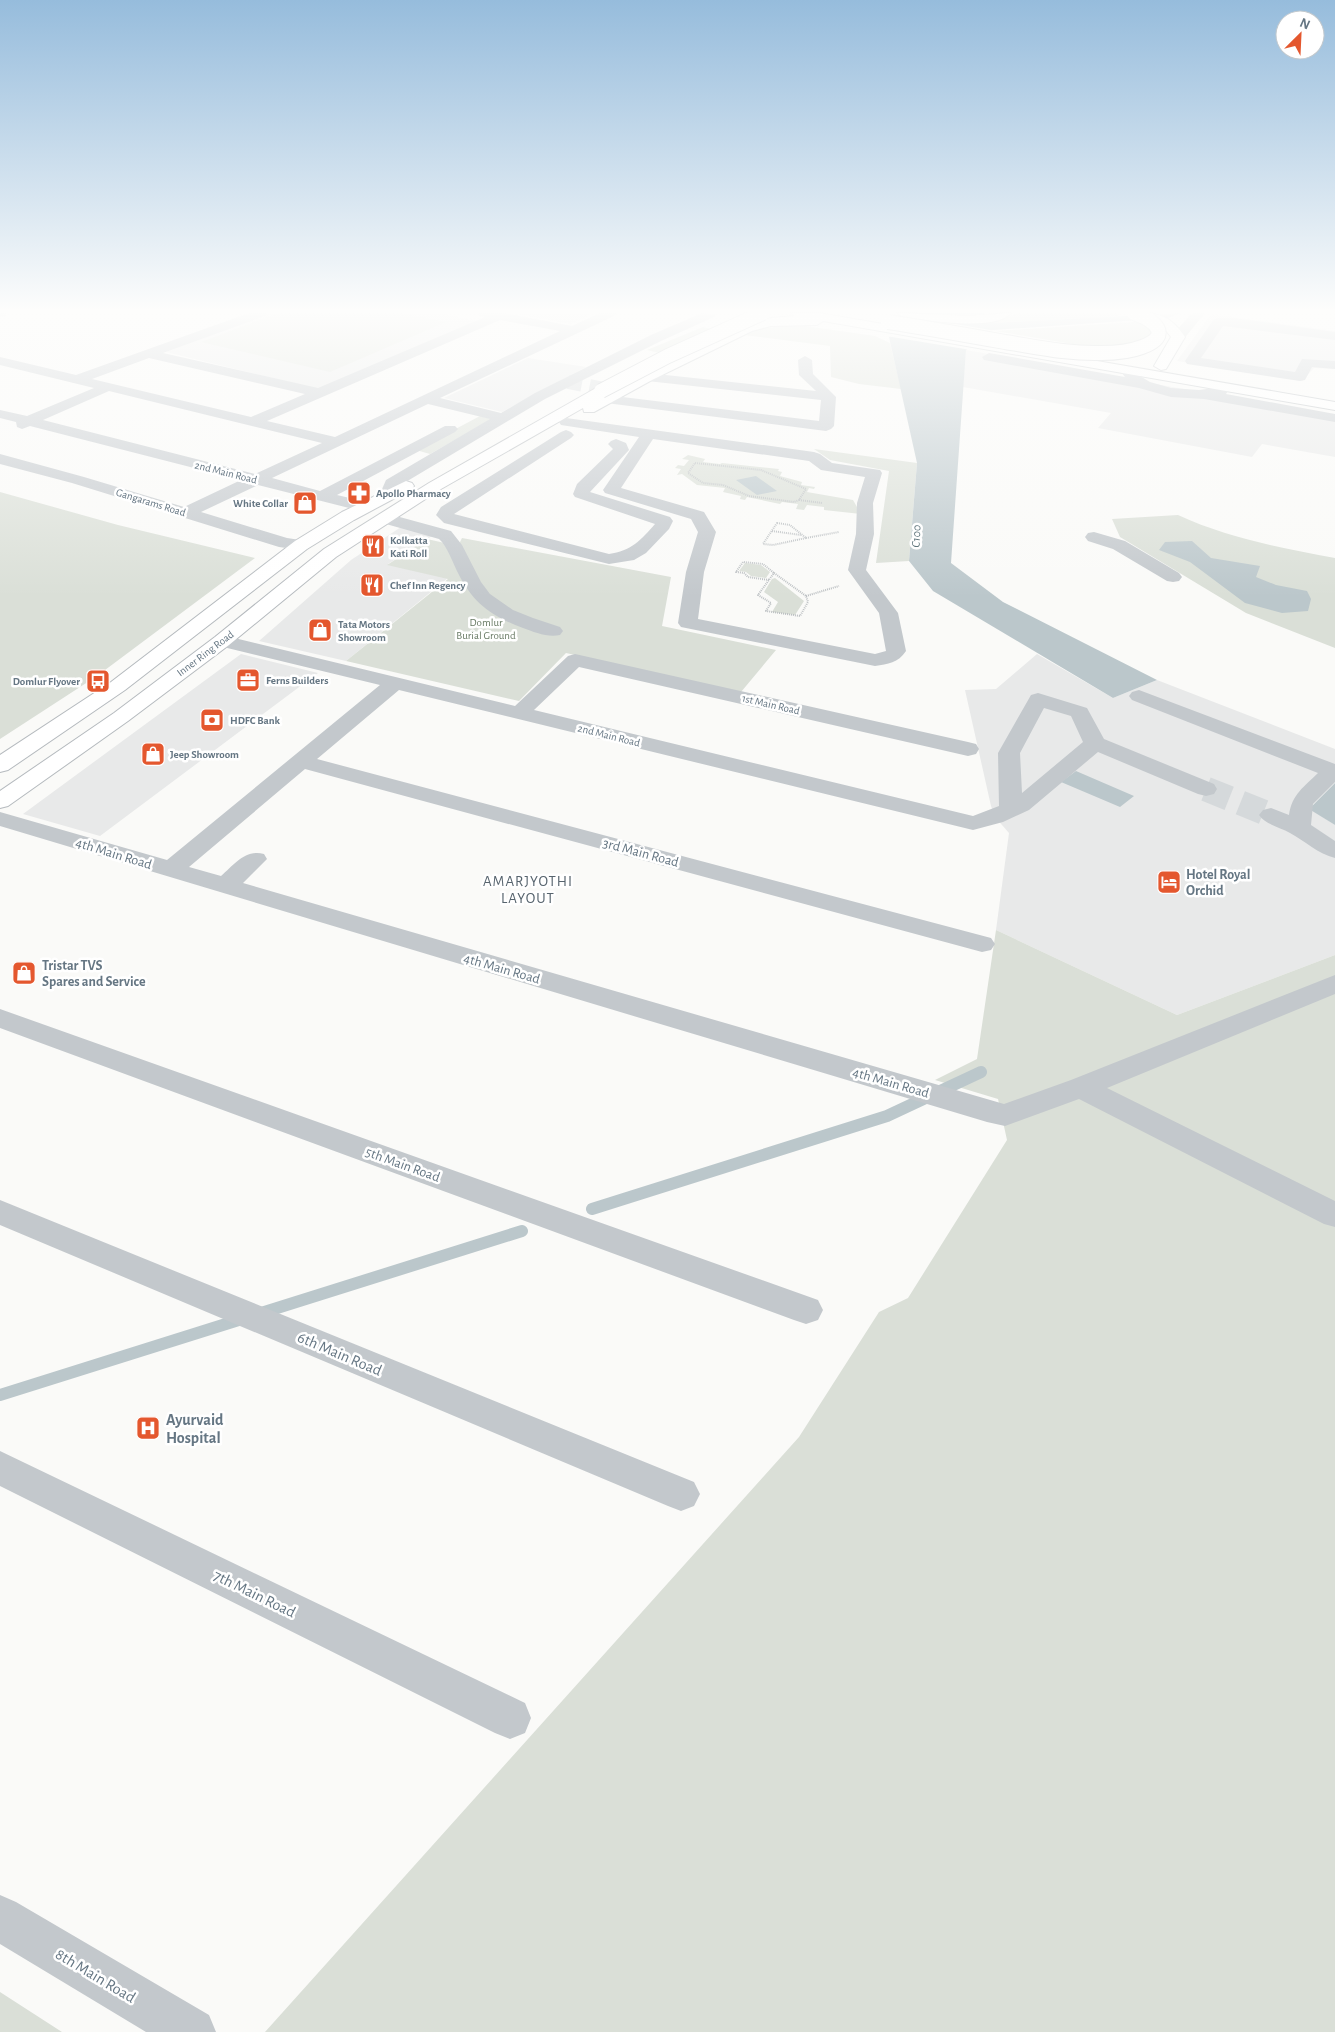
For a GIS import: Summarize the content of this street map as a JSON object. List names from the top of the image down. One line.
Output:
{"streets":{"main road":["Inner Ring Road"],"street":["2nd Main Road","Gangarams Road","1st Main Road","3rd Main Road","4th Main Road","5th Main Road","6th Main Road","7th Main Road","8th Main Road"]},"crossings":[["2nd Main Road","Inner Ring Road"],["2nd Main Road","1st Main Road"],["Gangarams Road","Inner Ring Road"]],"districts":["AMARJYOTHI LAYOUT"],"water":["C100"],"parks":["Domlur Burial Ground"],"places":{"pharmacy":["Apollo Pharmacy"],"shop":["White Collar","Tata Motors Showroom","Jeep Showroom","Tristar TVS Spares and Service"],"restaurant":["Kolkatta Kati Roll","Chef Inn Regency"],"office":["Ferns Builders"],"bus stop":["Domlur Flyover"],"bank":["HDFC Bank"],"hotel":["Hotel Royal Orchid"],"hospital":["Ayurvaid Hospital"]},"north":"top right"}
